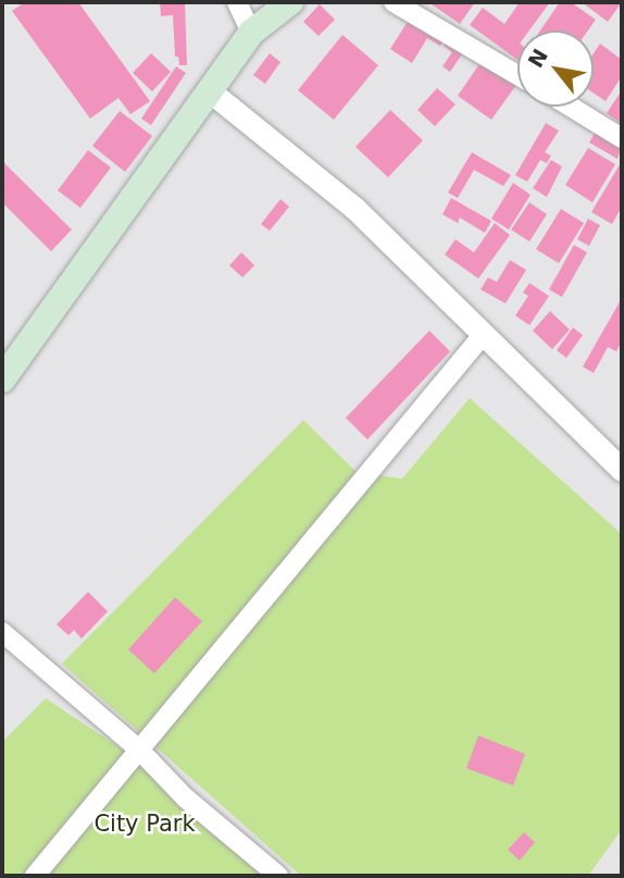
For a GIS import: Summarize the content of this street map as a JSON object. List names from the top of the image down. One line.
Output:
{"parks":["City Park"],"north":"top left"}
